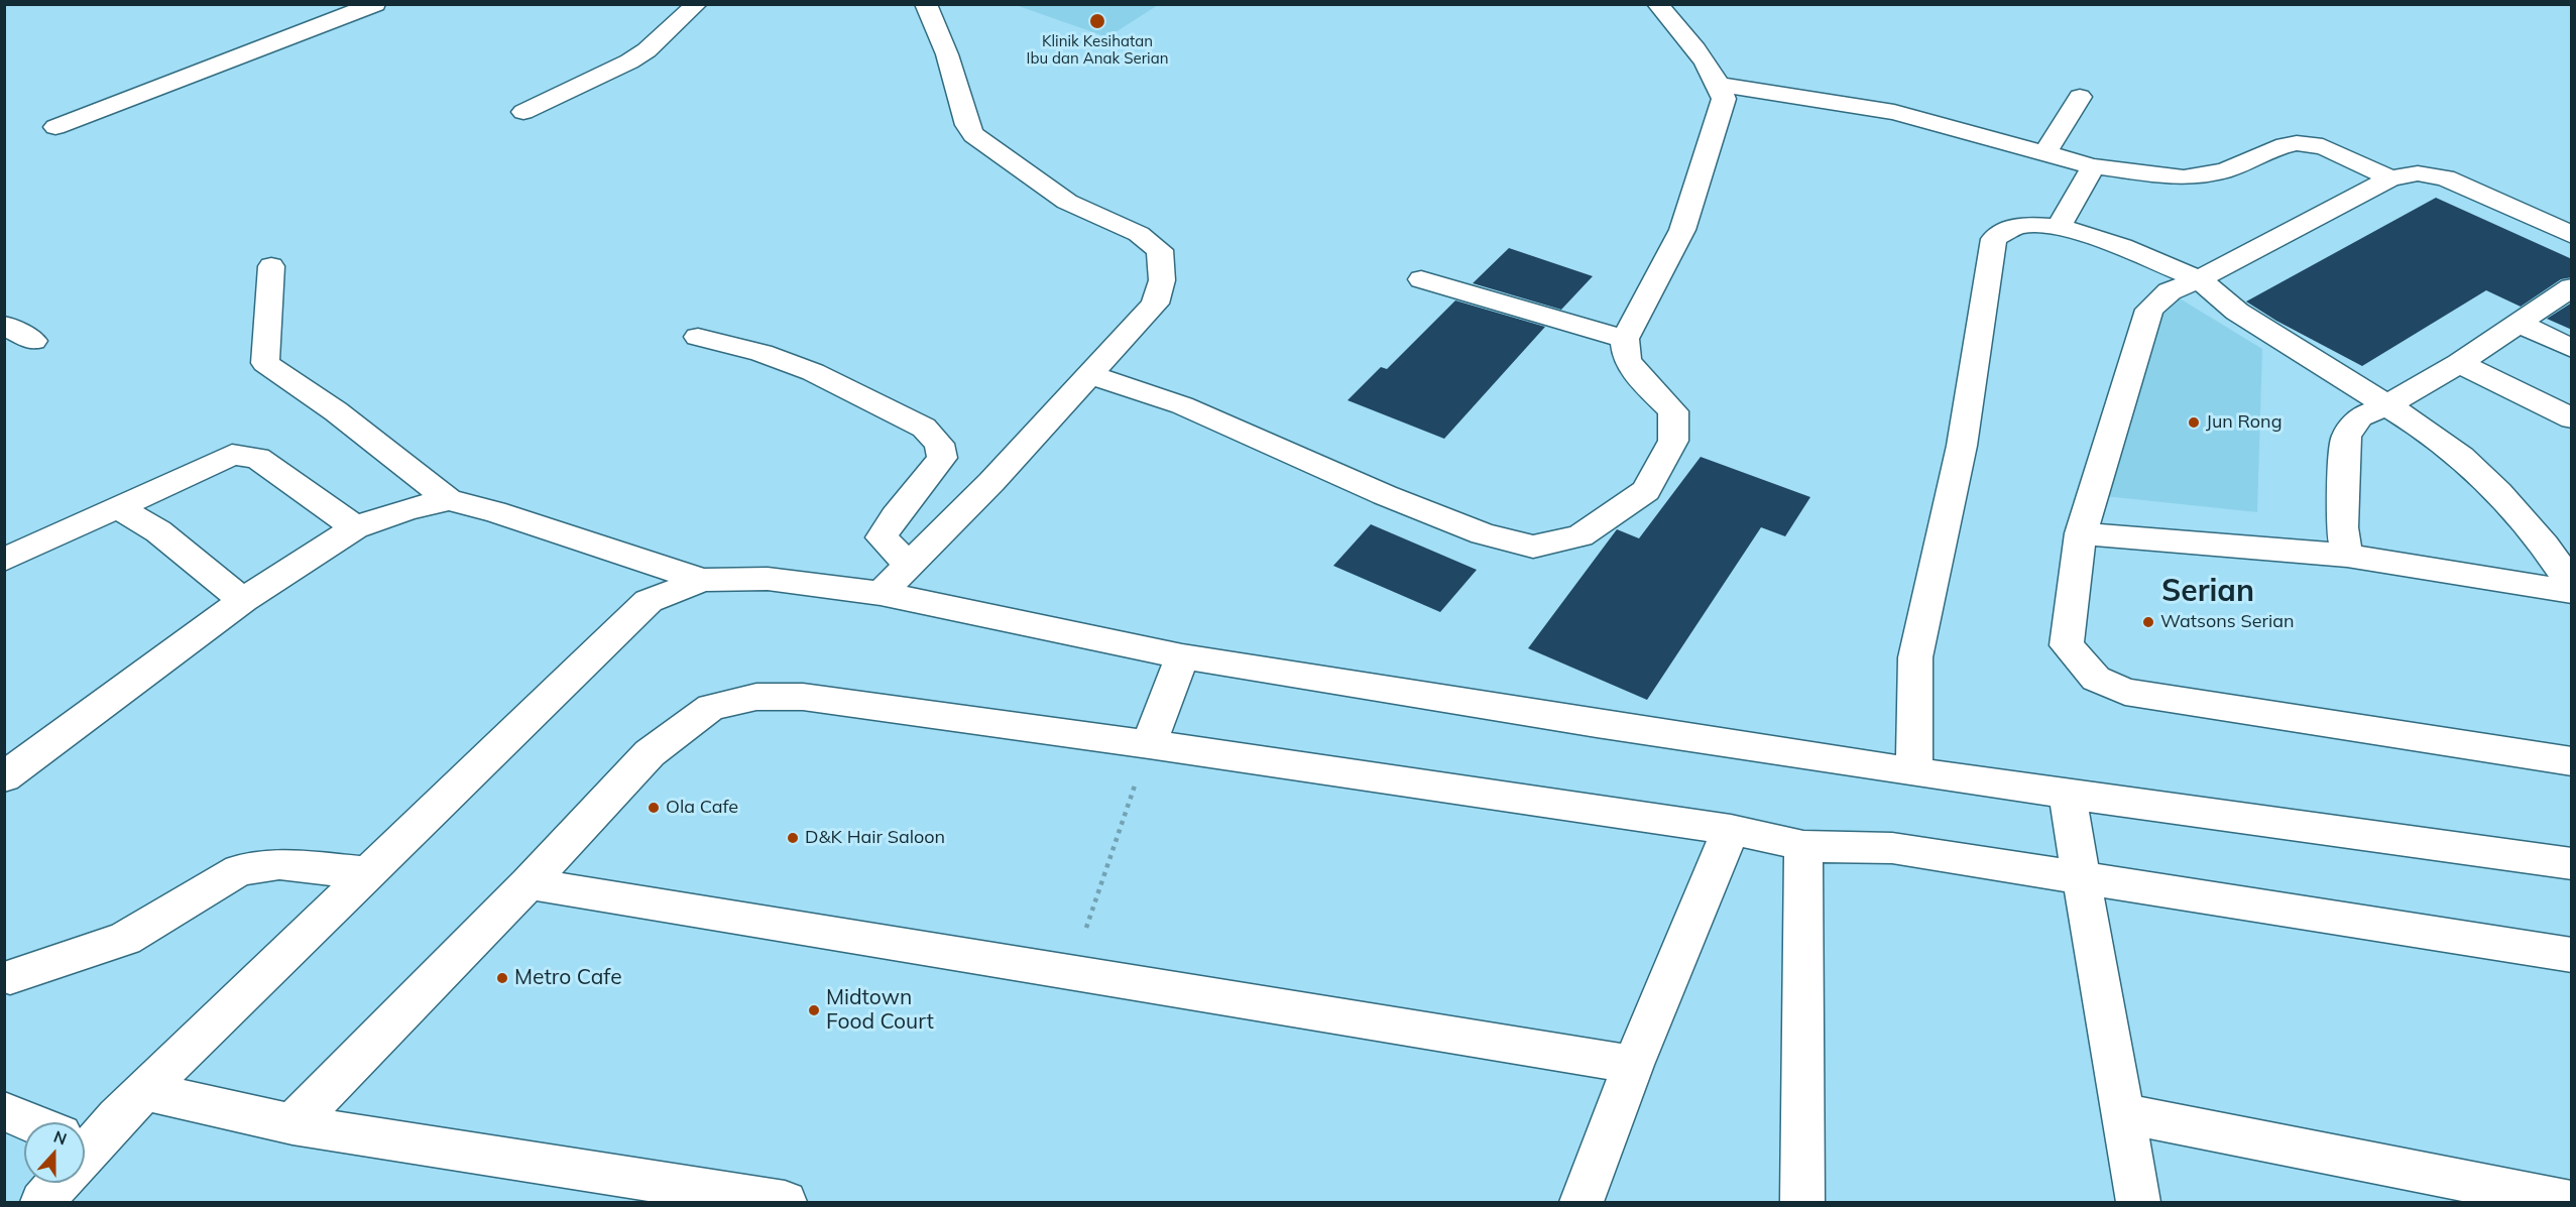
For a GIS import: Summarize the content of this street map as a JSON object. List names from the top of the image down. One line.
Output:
{"districts":["Serian"],"places":["Klinik Kesihatan Ibu dan Anak Serian","Jun Rong","Watsons Serian","Ola Cafe","D&K Hair Saloon","Metro Cafe","Midtown Food Court"],"north":"top"}
